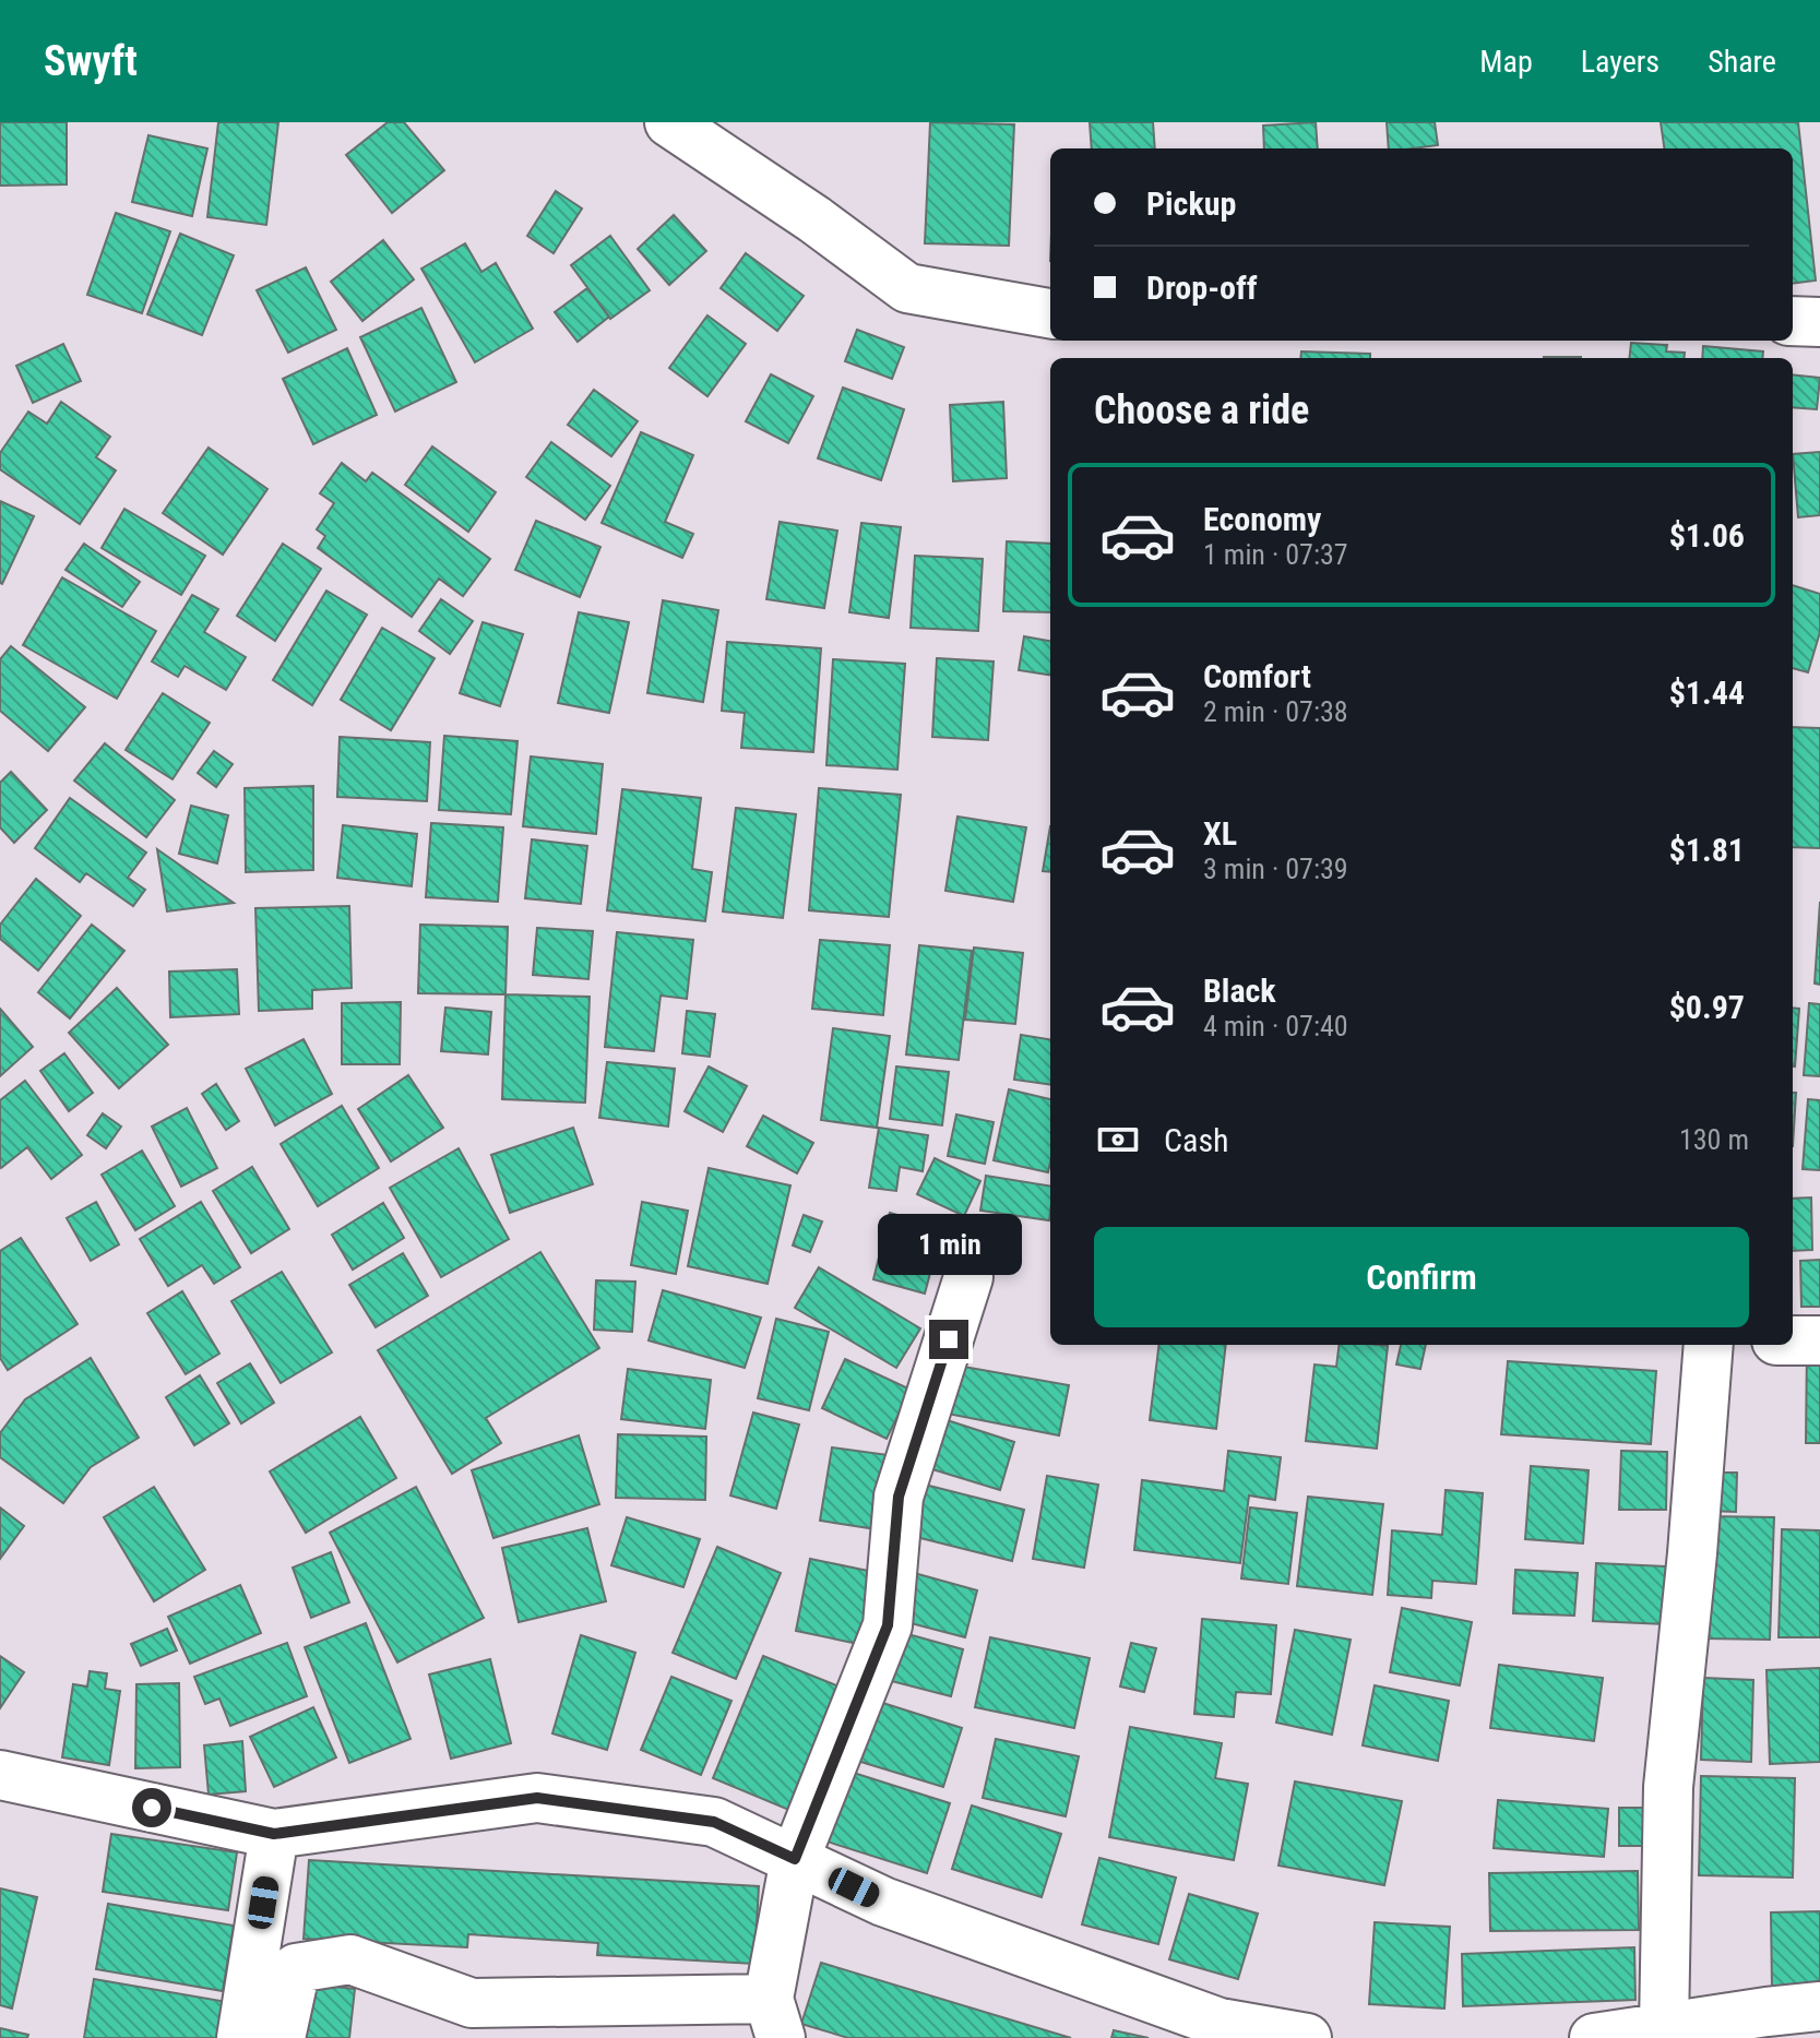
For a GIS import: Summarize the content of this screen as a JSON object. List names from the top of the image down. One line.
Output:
{"page":{"header":"Swyft","nav":["Map","Layers","Share"],"banner":["Pickup","Drop-off"],"heading":"Choose a ride","list":[{"name":"Economy","note":"1 min · 07:37","value":"$1.06"},{"name":"Comfort","note":"2 min · 07:38","value":"$1.44"},{"name":"XL","note":"3 min · 07:39","value":"$1.81"},{"name":"Black","note":"4 min · 07:40","value":"$0.97"}],"pay":["Cash","130 m"],"buttons":"Confirm","bubble":"1 min"}}
